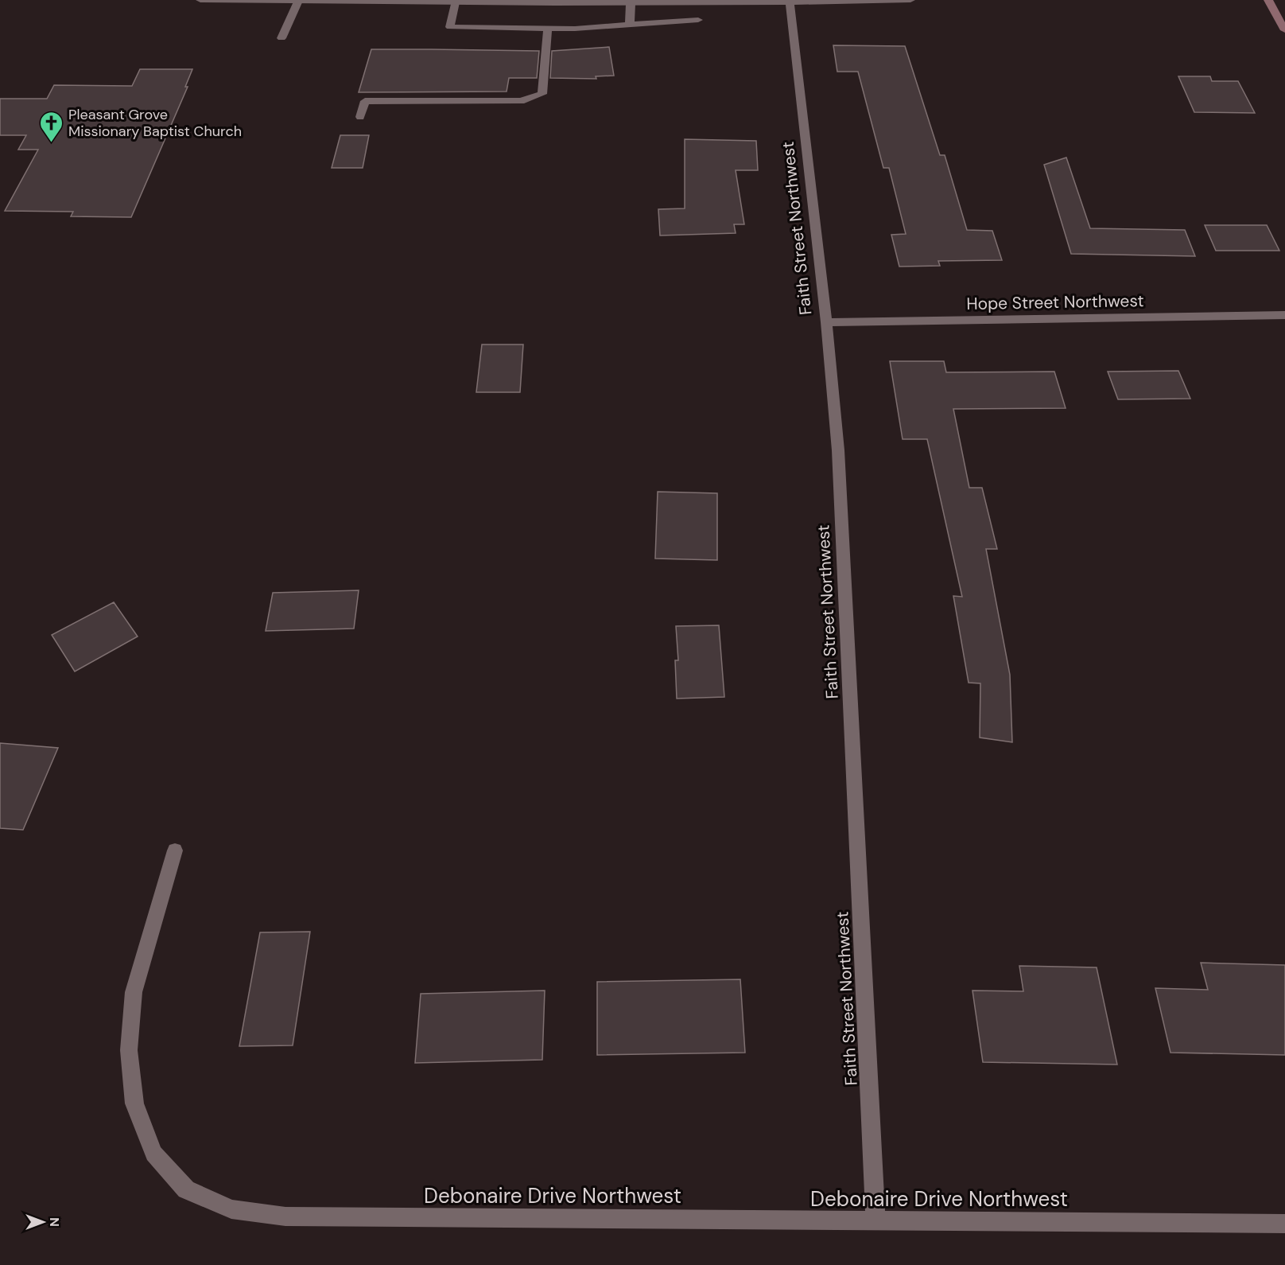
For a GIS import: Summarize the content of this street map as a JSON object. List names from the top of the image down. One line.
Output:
{"streets":{"street":["Faith Street Northwest","Hope Street Northwest","Debonaire Drive Northwest"]},"crossings":[["Faith Street Northwest","Hope Street Northwest"],["Faith Street Northwest","Debonaire Drive Northwest"]],"places":{"church":["Pleasant Grove Missionary Baptist Church"]},"north":"right"}
